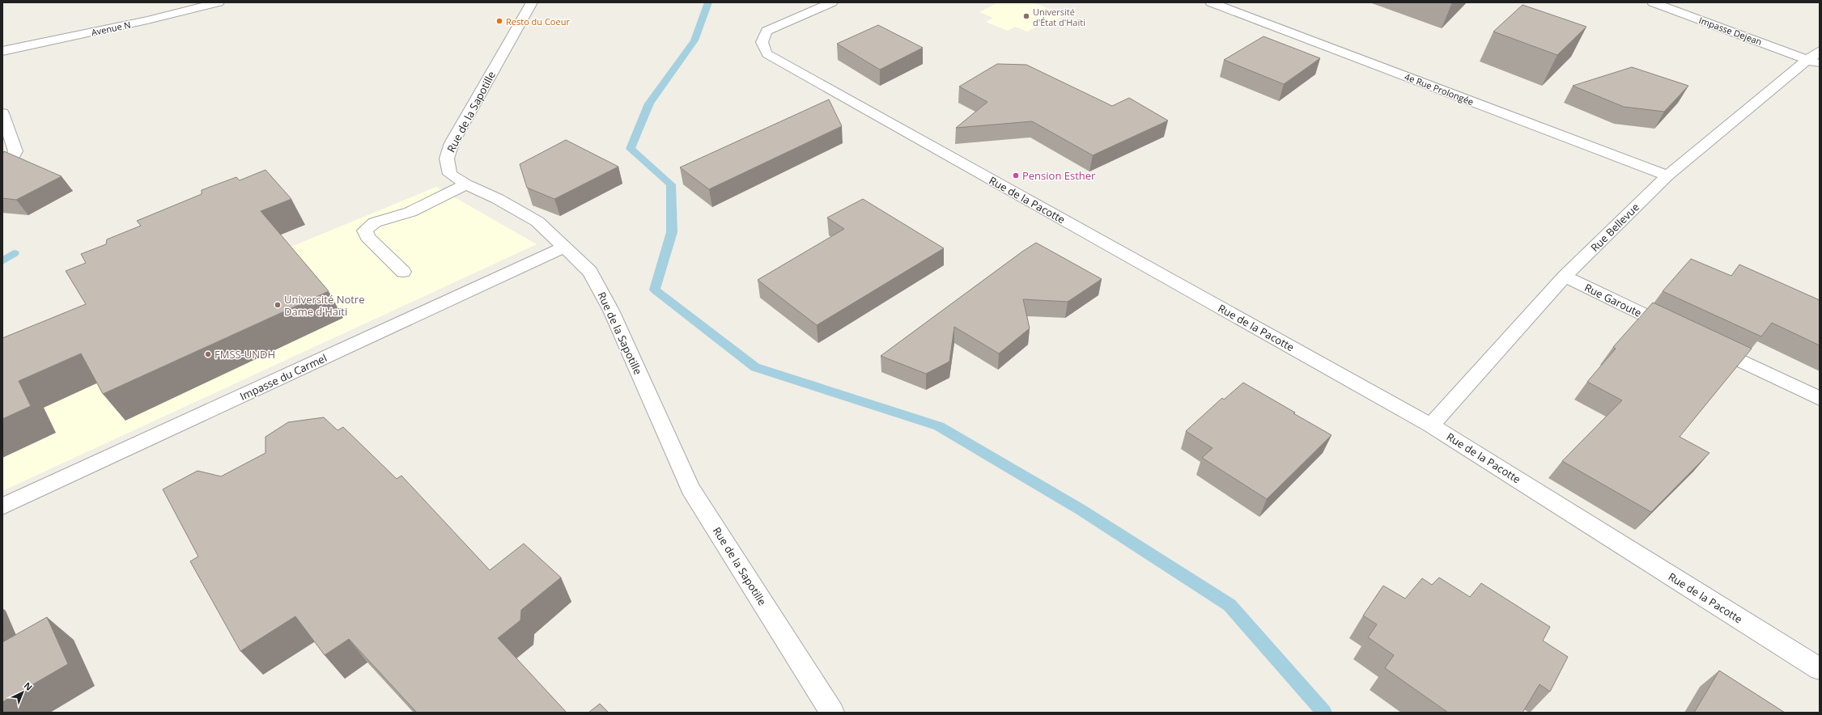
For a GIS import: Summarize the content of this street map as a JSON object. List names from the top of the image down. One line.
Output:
{"streets":{"street":["Avenue N","Impasse Dejean","4e Rue Prolongée","Rue de la Sapotille","Rue de la Pacotte","Rue Bellevue","Rue Garoute","Impasse du Carmel"]},"crossings":[["Impasse Dejean","Rue Bellevue"],["4e Rue Prolongée","Rue Bellevue"],["Rue de la Sapotille","Impasse du Carmel"],["Rue de la Pacotte","Rue Bellevue"],["Rue Bellevue","Rue Garoute"]],"places":["Université d'État d'Haïti","Resto du Coeur","Pension Esther","Université Notre Dame d'Haïti","FMSS-UNDH"],"north":"top right"}
